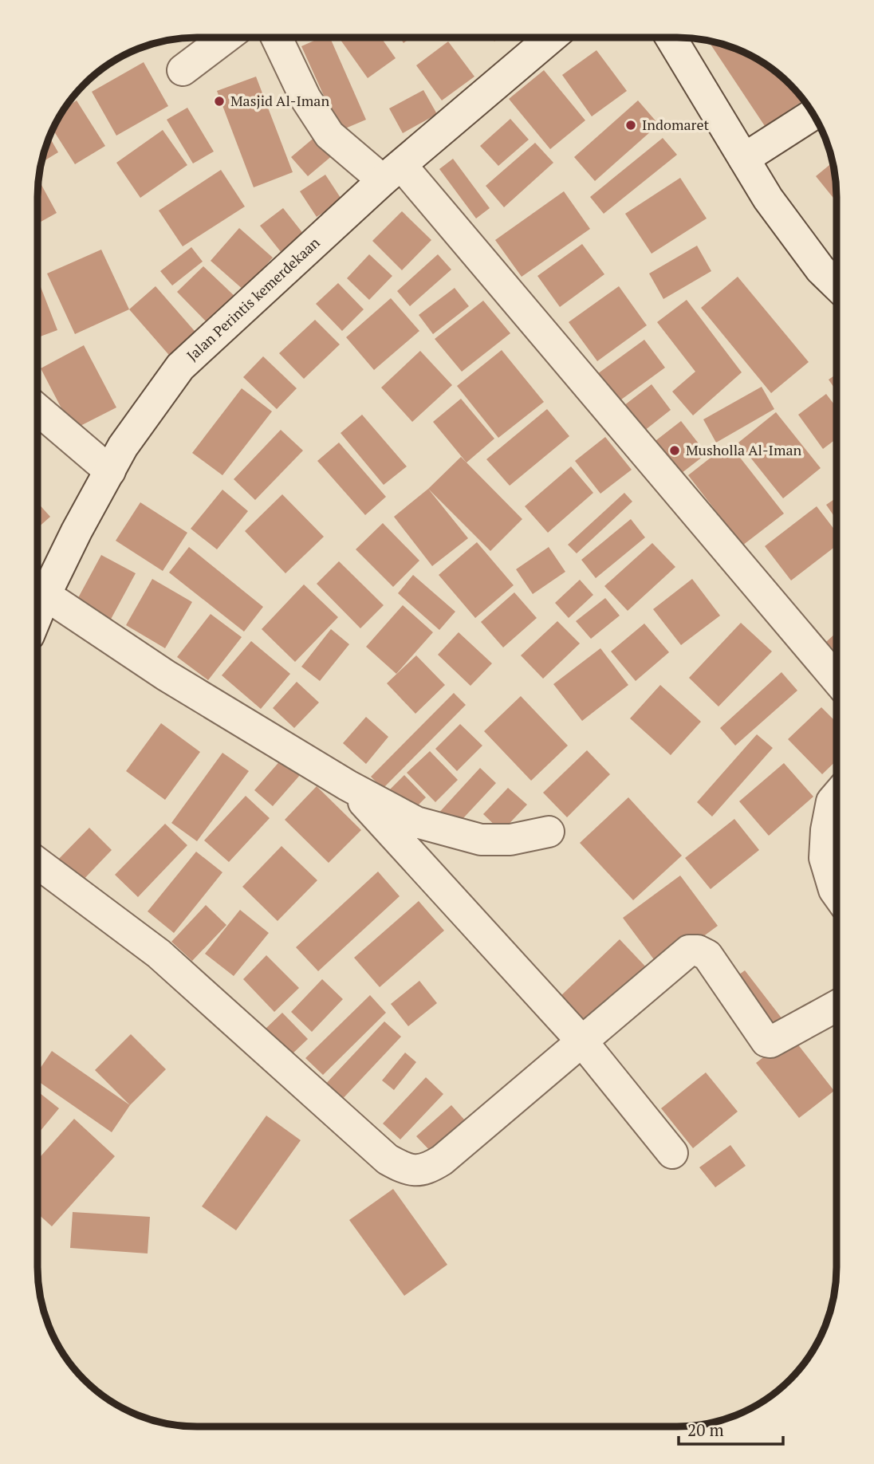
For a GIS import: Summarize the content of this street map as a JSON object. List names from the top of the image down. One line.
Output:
{"streets":{"street":["Jalan Perintis kemerdekaan"]},"places":["Masjid Al-Iman","Indomaret","Musholla Al-Iman"],"scale_bar":"20 m"}
